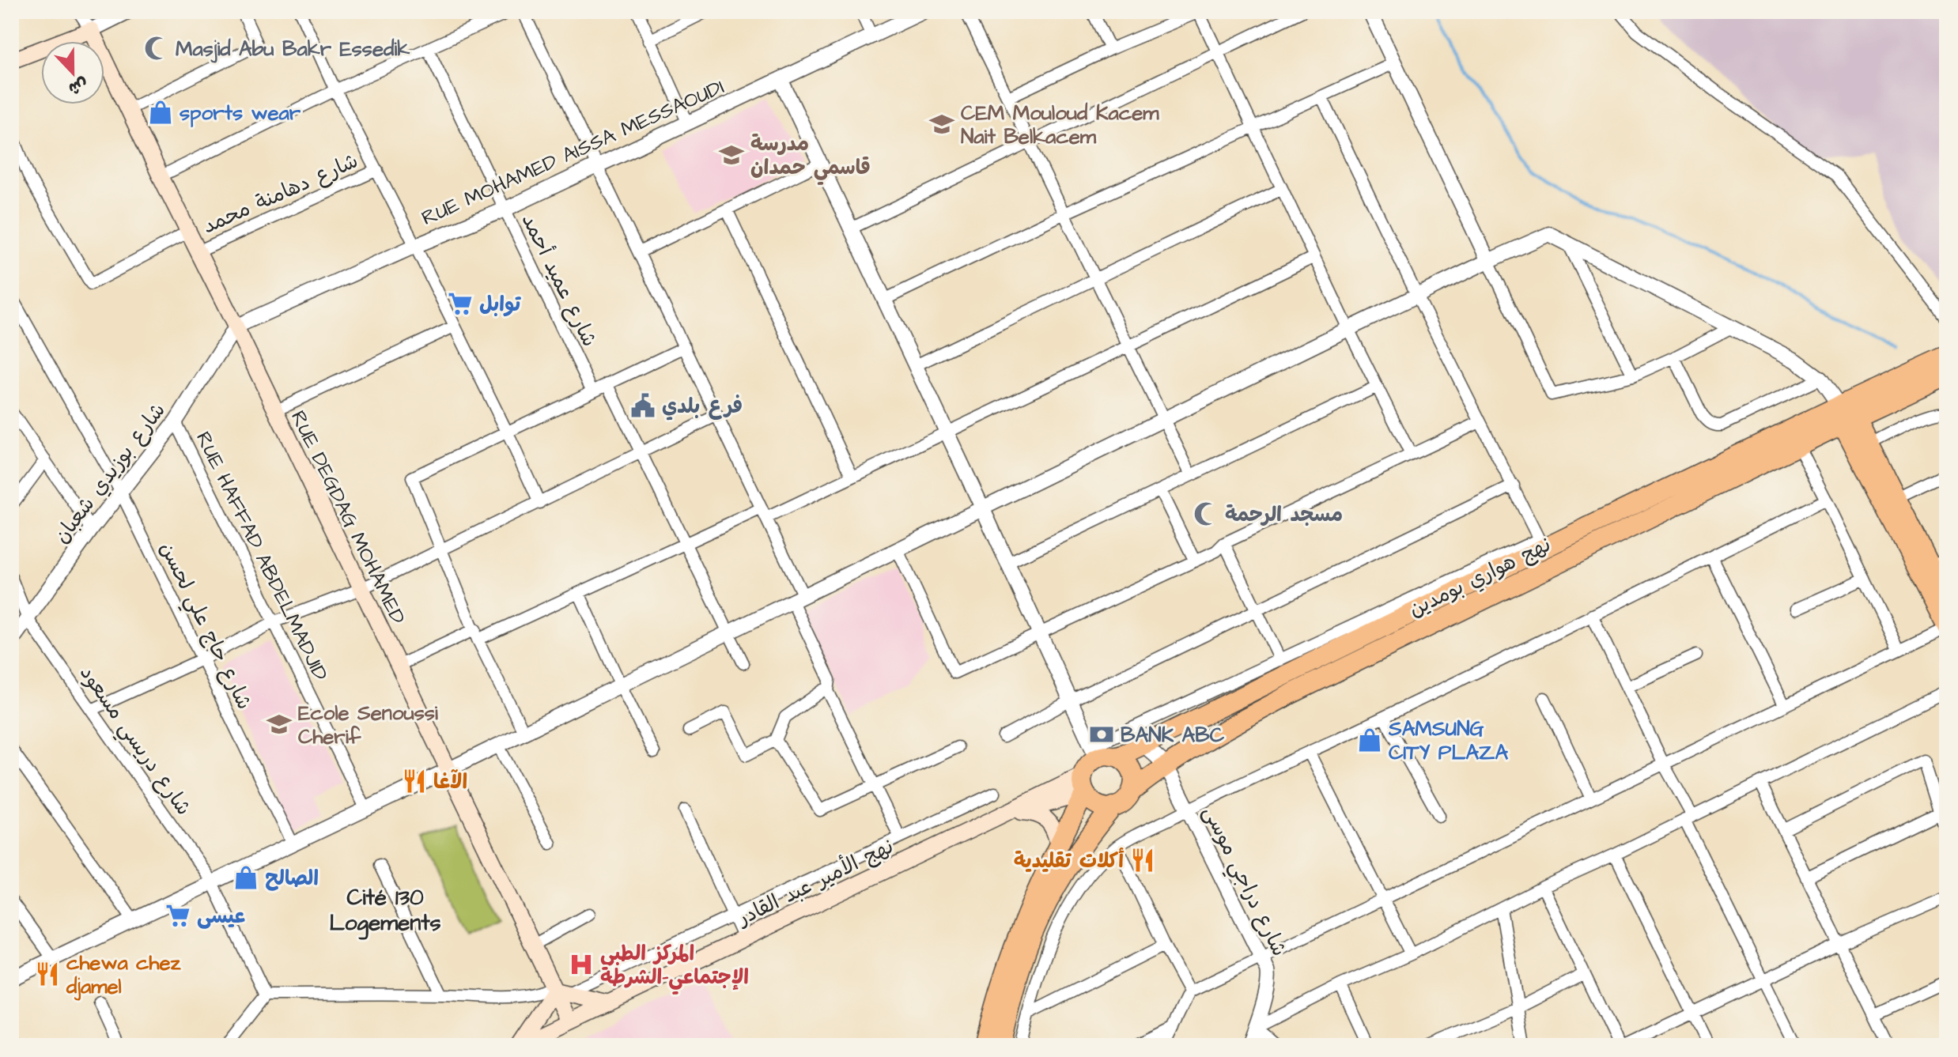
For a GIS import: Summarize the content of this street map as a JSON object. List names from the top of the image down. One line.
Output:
{"streets":{"main road":["RUE DEGDAG MOHAMED","نهج هواري بومدين","نهج الأمير عبد القادر"],"street":["RUE MOHAMED AISSA MESSAOUDI","شارع دهامنة محمد","شارع عميد أحمد","شارع بوزيدي شعبان","RUE HAFFAD ABDELMADJID","شارع حاج علي لحسن","شارع دريسي مسعود","شارع دراجي موسى"]},"crossings":[["RUE MOHAMED AISSA MESSAOUDI","شارع عميد أحمد"],["RUE MOHAMED AISSA MESSAOUDI","شارع بوزيدي شعبان"],["RUE MOHAMED AISSA MESSAOUDI","RUE DEGDAG MOHAMED"],["شارع دهامنة محمد","RUE DEGDAG MOHAMED"],["شارع بوزيدي شعبان","RUE DEGDAG MOHAMED"],["شارع بوزيدي شعبان","RUE HAFFAD ABDELMADJID"],["شارع بوزيدي شعبان","شارع حاج علي لحسن"],["شارع بوزيدي شعبان","شارع دريسي مسعود"],["RUE DEGDAG MOHAMED","نهج الأمير عبد القادر"],["نهج هواري بومدين","شارع دراجي موسى"],["نهج هواري بومدين","نهج الأمير عبد القادر"]],"districts":["Cité 130 Logements"],"places":{"mosque":["Masjid Abu Bakr Essedik","مسجد الرحمة"],"shop":["sports wear","SAMSUNG CITY PLAZA","الصالح"],"school or university":["CEM Mouloud Kacem Nait Belkacem","مدرسة قاسمي حمدان","Ecole Senoussi Cherif"],"supermarket":["توابل","عيسى"],"public building":["فرع بلدي"],"bank":["BANK ABC"],"restaurant":["الآغا","أكلات تقليدية","chewa chez djamel"],"hospital":["المركز الطبي الإجتماعي-الشرطة"]},"north":"bottom"}
